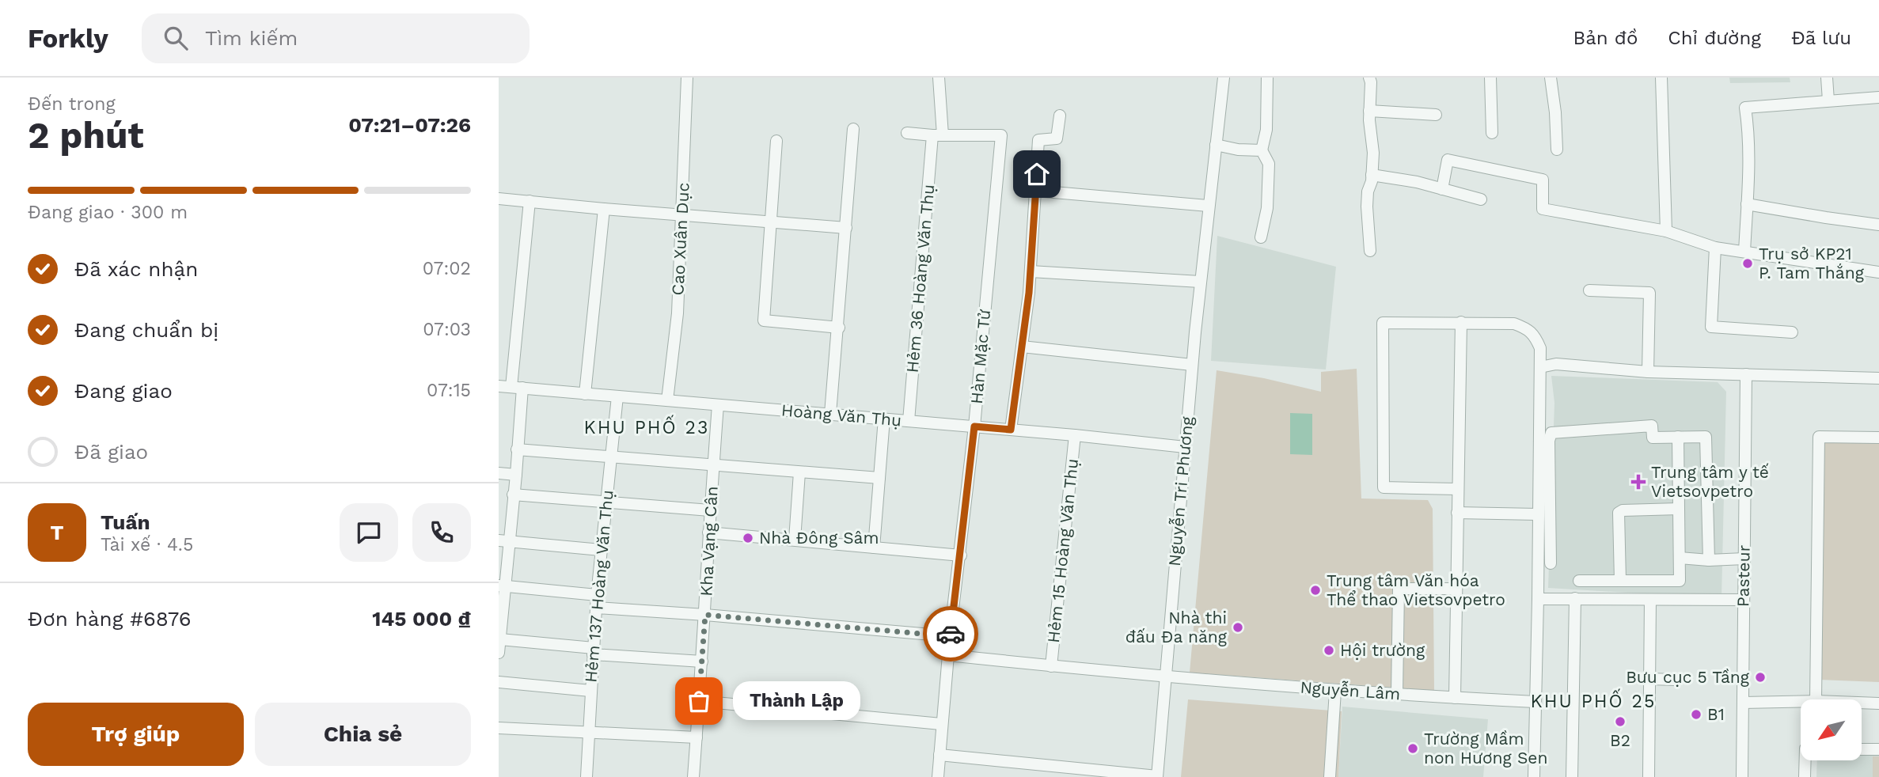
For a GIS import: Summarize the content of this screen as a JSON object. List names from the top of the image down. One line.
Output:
{"streets":{"street":["Cao Xuân Dục","Hẻm 36 Hoàng Văn Thụ","Hàn Mặc Tử","Hoàng Văn Thụ","Nguyễn Tri Phương","Kha Vạng Cân","Hẻm 15 Hoàng Văn Thụ","Pasteur","Hẻm 137 Hoàng Văn Thụ","Nguyễn Lâm"]},"crossings":[["Cao Xuân Dục","Hoàng Văn Thụ"],["Hẻm 36 Hoàng Văn Thụ","Hàn Mặc Tử"],["Hẻm 36 Hoàng Văn Thụ","Hoàng Văn Thụ"],["Hàn Mặc Tử","Hoàng Văn Thụ"],["Hàn Mặc Tử","Nguyễn Lâm"],["Hoàng Văn Thụ","Nguyễn Tri Phương"],["Hoàng Văn Thụ","Kha Vạng Cân"],["Hoàng Văn Thụ","Hẻm 15 Hoàng Văn Thụ"],["Hoàng Văn Thụ","Hẻm 137 Hoàng Văn Thụ"],["Nguyễn Tri Phương","Nguyễn Lâm"],["Hẻm 15 Hoàng Văn Thụ","Nguyễn Lâm"]],"districts":["KHU PHỐ 23","KHU PHỐ 25"],"places":{"other":["Trụ sở KP21 P. Tam Thắng","Nhà Đông Sâm","Trung tâm Văn hóa Thể thao Vietsovpetro","Nhà thi đấu Đa năng","Hội trường","Bưu cục 5 Tầng","Thành Lập","B1","B2","Trường Mầm non Hương Sen"],"health":["Trung tâm y tế Vietsovpetro"]},"north":"bottom left","page":{"header":"Forkly","search":"Tìm kiếm","nav":["Bản đồ","Chỉ đường","Đã lưu"],"heading":["2 phút","Đến trong","07:21–07:26"],"panel":["Tuấn","Tài xế · 4.5","Đơn hàng #6876","145 000 ₫"],"bar":"Đang giao · 300 m","list":[["Đã xác nhận","07:02"],["Đang chuẩn bị","07:03"],["Đang giao","07:15"],"Đã giao"],"round":"T","bubble":"Thành Lập","buttons":["Trợ giúp","Chia sẻ"]}}
